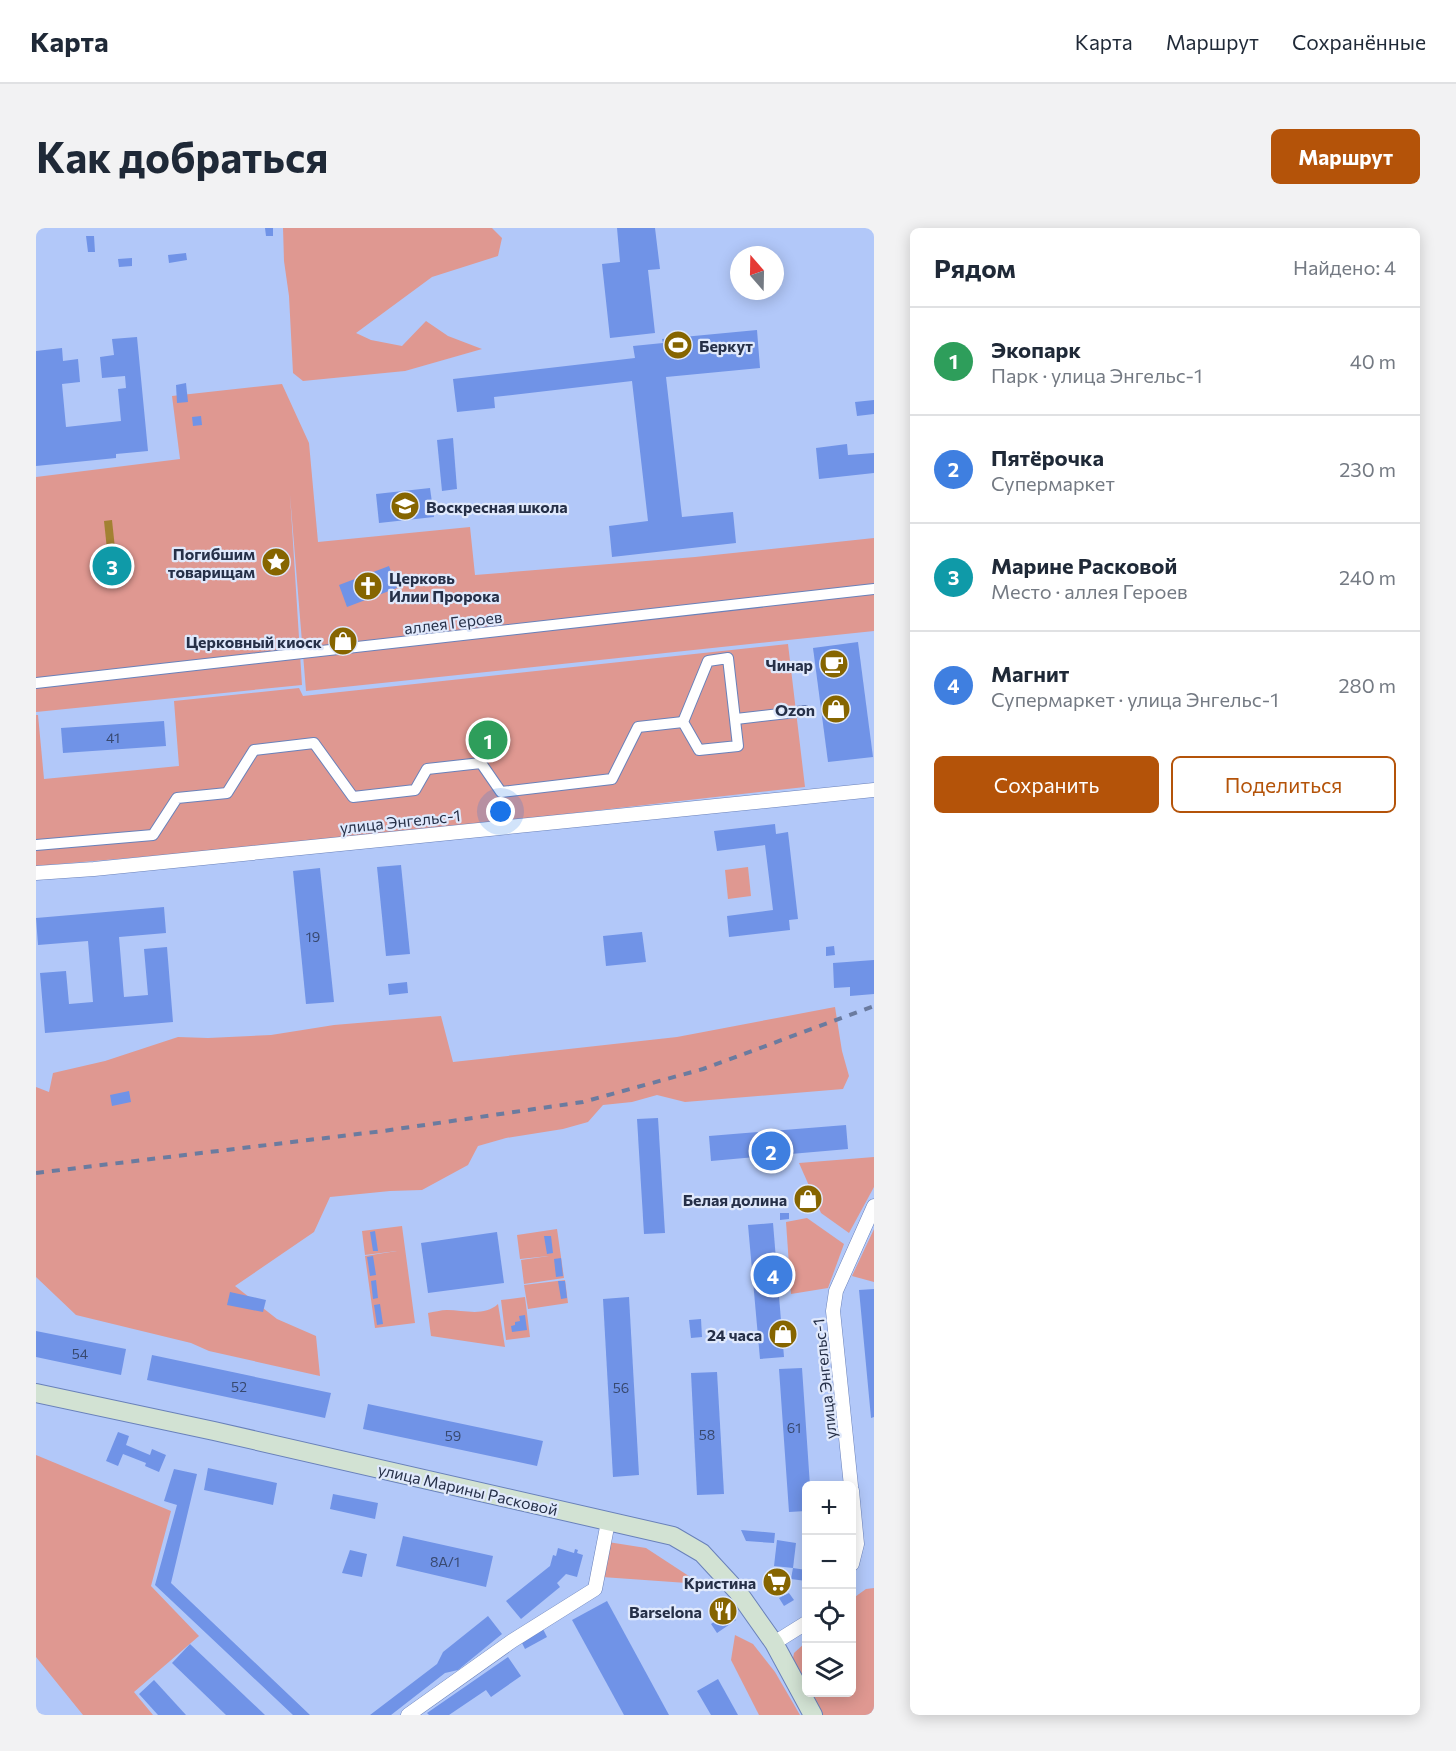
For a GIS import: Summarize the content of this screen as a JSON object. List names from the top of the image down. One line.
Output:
{"streets":{"main road":["улица Марины Расковой"],"street":["аллея Героев","улица Энгельс-1"]},"places":{"sports":["Беркут"],"school or university":["Воскресная школа"],"place":["Погибшим товарищам"],"church":["Церковь Илии Пророка"],"shop":["Церковный киоск","Ozon","Белая долина","24 часа"],"cafe":["Чинар"],"supermarket":["Кристина"],"restaurant":["Barselona"]},"house_numbers":["41","19","54","52","56","61","58","59","8А/1"],"north":"top","page":{"header":"Карта","nav":["Карта","Маршрут","Сохранённые"],"buttons":["Маршрут",["Сохранить","Поделиться"]],"title":"Как добраться","heading":["Рядом","Найдено: 4"],"list":[{"mark":"1","name":"Экопарк","note":"Парк · улица Энгельс-1","value":"40 m"},{"mark":"2","name":"Пятёрочка","note":"Супермаркет","value":"230 m"},{"mark":"3","name":"Марине Расковой","note":"Место · аллея Героев","value":"240 m"},{"mark":"4","name":"Магнит","note":"Супермаркет · улица Энгельс-1","value":"280 m"}],"pins":["3","1","2","4"],"map_buttons":["+","−"]}}
